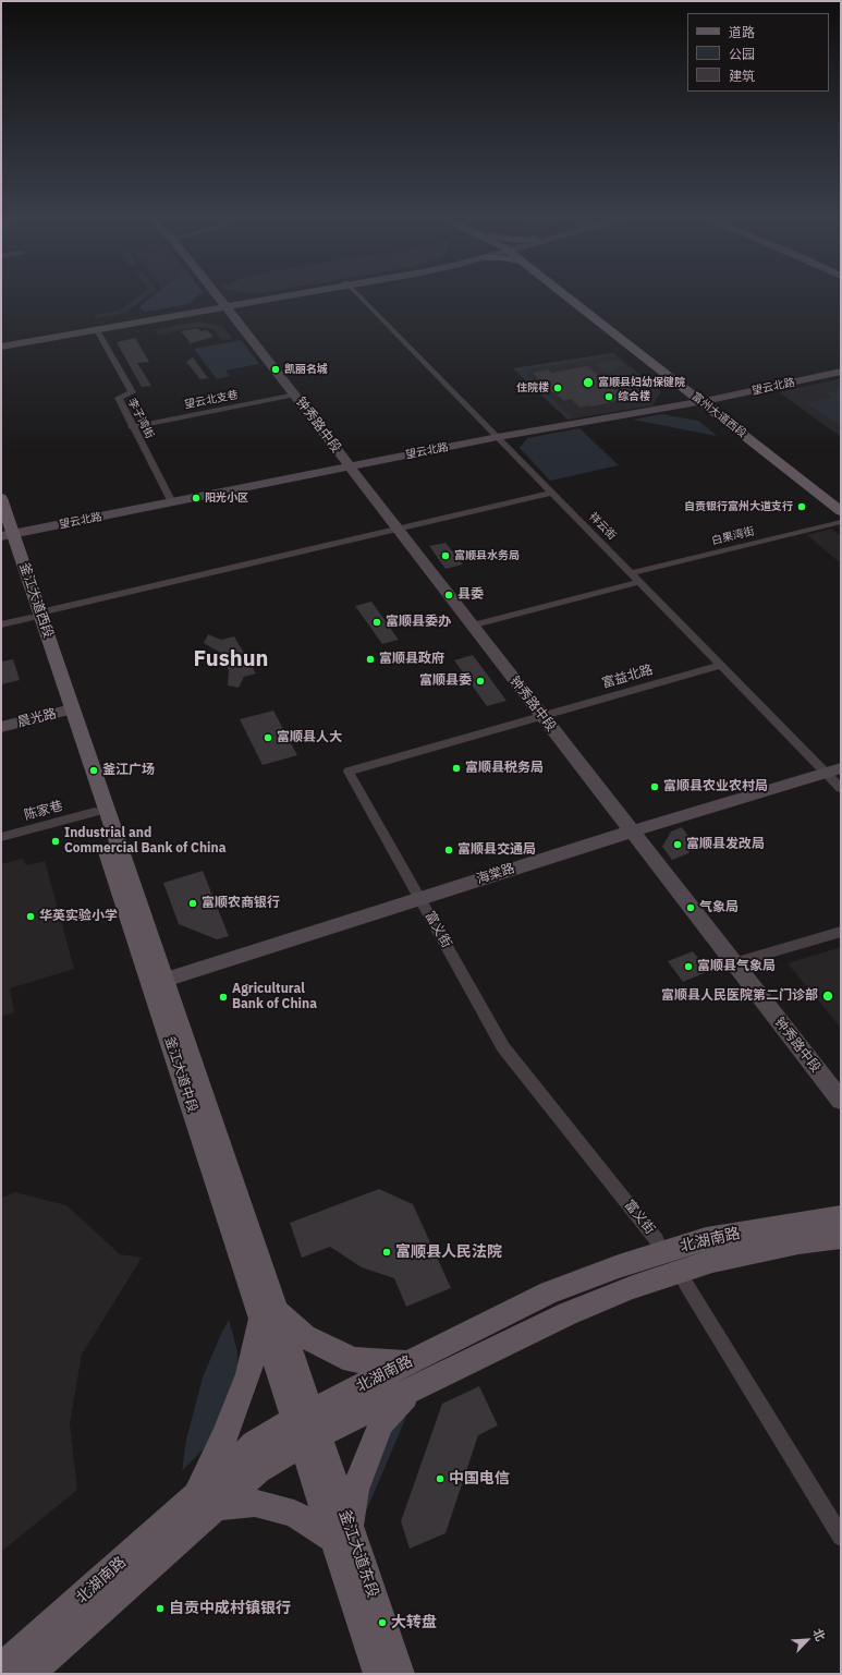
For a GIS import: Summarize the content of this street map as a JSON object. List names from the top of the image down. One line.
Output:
{"streets":{"main road":["富州大道西段","釜江大道西段","釜江大道中段","北湖南路","釜江大道东段"],"street":["望云北路","望云北支巷","李子湾街","钟秀路中段","祥云街","白果湾街","富益北路","晨光路","陈家巷","海棠路","富义街"]},"crossings":[["望云北路","富州大道西段"],["望云北路","李子湾街"],["望云北路","钟秀路中段"],["望云北路","祥云街"],["望云北路","釜江大道西段"],["望云北支巷","李子湾街"],["望云北支巷","钟秀路中段"],["钟秀路中段","富益北路"],["钟秀路中段","海棠路"],["钟秀路中段","富义街"],["祥云街","白果湾街"],["祥云街","富益北路"],["祥云街","海棠路"],["釜江大道西段","晨光路"],["釜江大道西段","釜江大道中段"],["富益北路","富义街"],["晨光路","釜江大道中段"],["陈家巷","釜江大道中段"],["海棠路","富义街"],["海棠路","釜江大道中段"],["釜江大道中段","北湖南路"],["釜江大道中段","釜江大道东段"],["北湖南路","釜江大道东段"]],"districts":["Fushun"],"places":["凯丽名城","富顺县妇幼保健院","住院楼","综合楼","阳光小区","自贡银行富州大道支行","富顺县水务局","县委","富顺县委办","富顺县政府","富顺县委","富顺县人大","富顺县税务局","釜江广场","富顺县农业农村局","Industrial and Commercial Bank of China","富顺县发改局","富顺县交通局","富顺农商银行","气象局","华英实验小学","富顺县气象局","富顺县人民医院第二门诊部","Agricultural Bank of China","富顺县人民法院","中国电信","自贡中成村镇银行","大转盘"],"legend":["道路","公园","建筑"],"north":"top right"}
